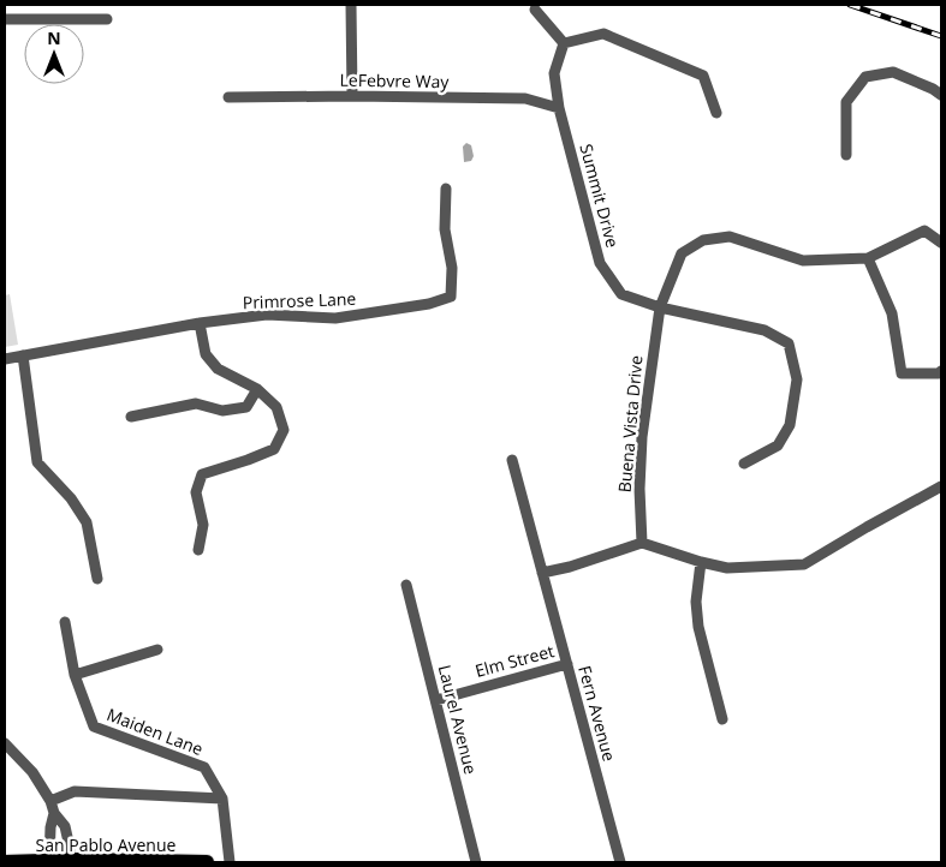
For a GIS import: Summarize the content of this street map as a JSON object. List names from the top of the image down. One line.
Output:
{"streets":{"main road":["San Pablo Avenue"],"street":["LeFebvre Way","Summit Drive","Primrose Lane","Buena Vista Drive","Elm Street","Fern Avenue","Laurel Avenue","Maiden Lane"]},"crossings":[["LeFebvre Way","Summit Drive"],["Summit Drive","Buena Vista Drive"],["Elm Street","Fern Avenue"],["Elm Street","Laurel Avenue"]],"north":"top"}
